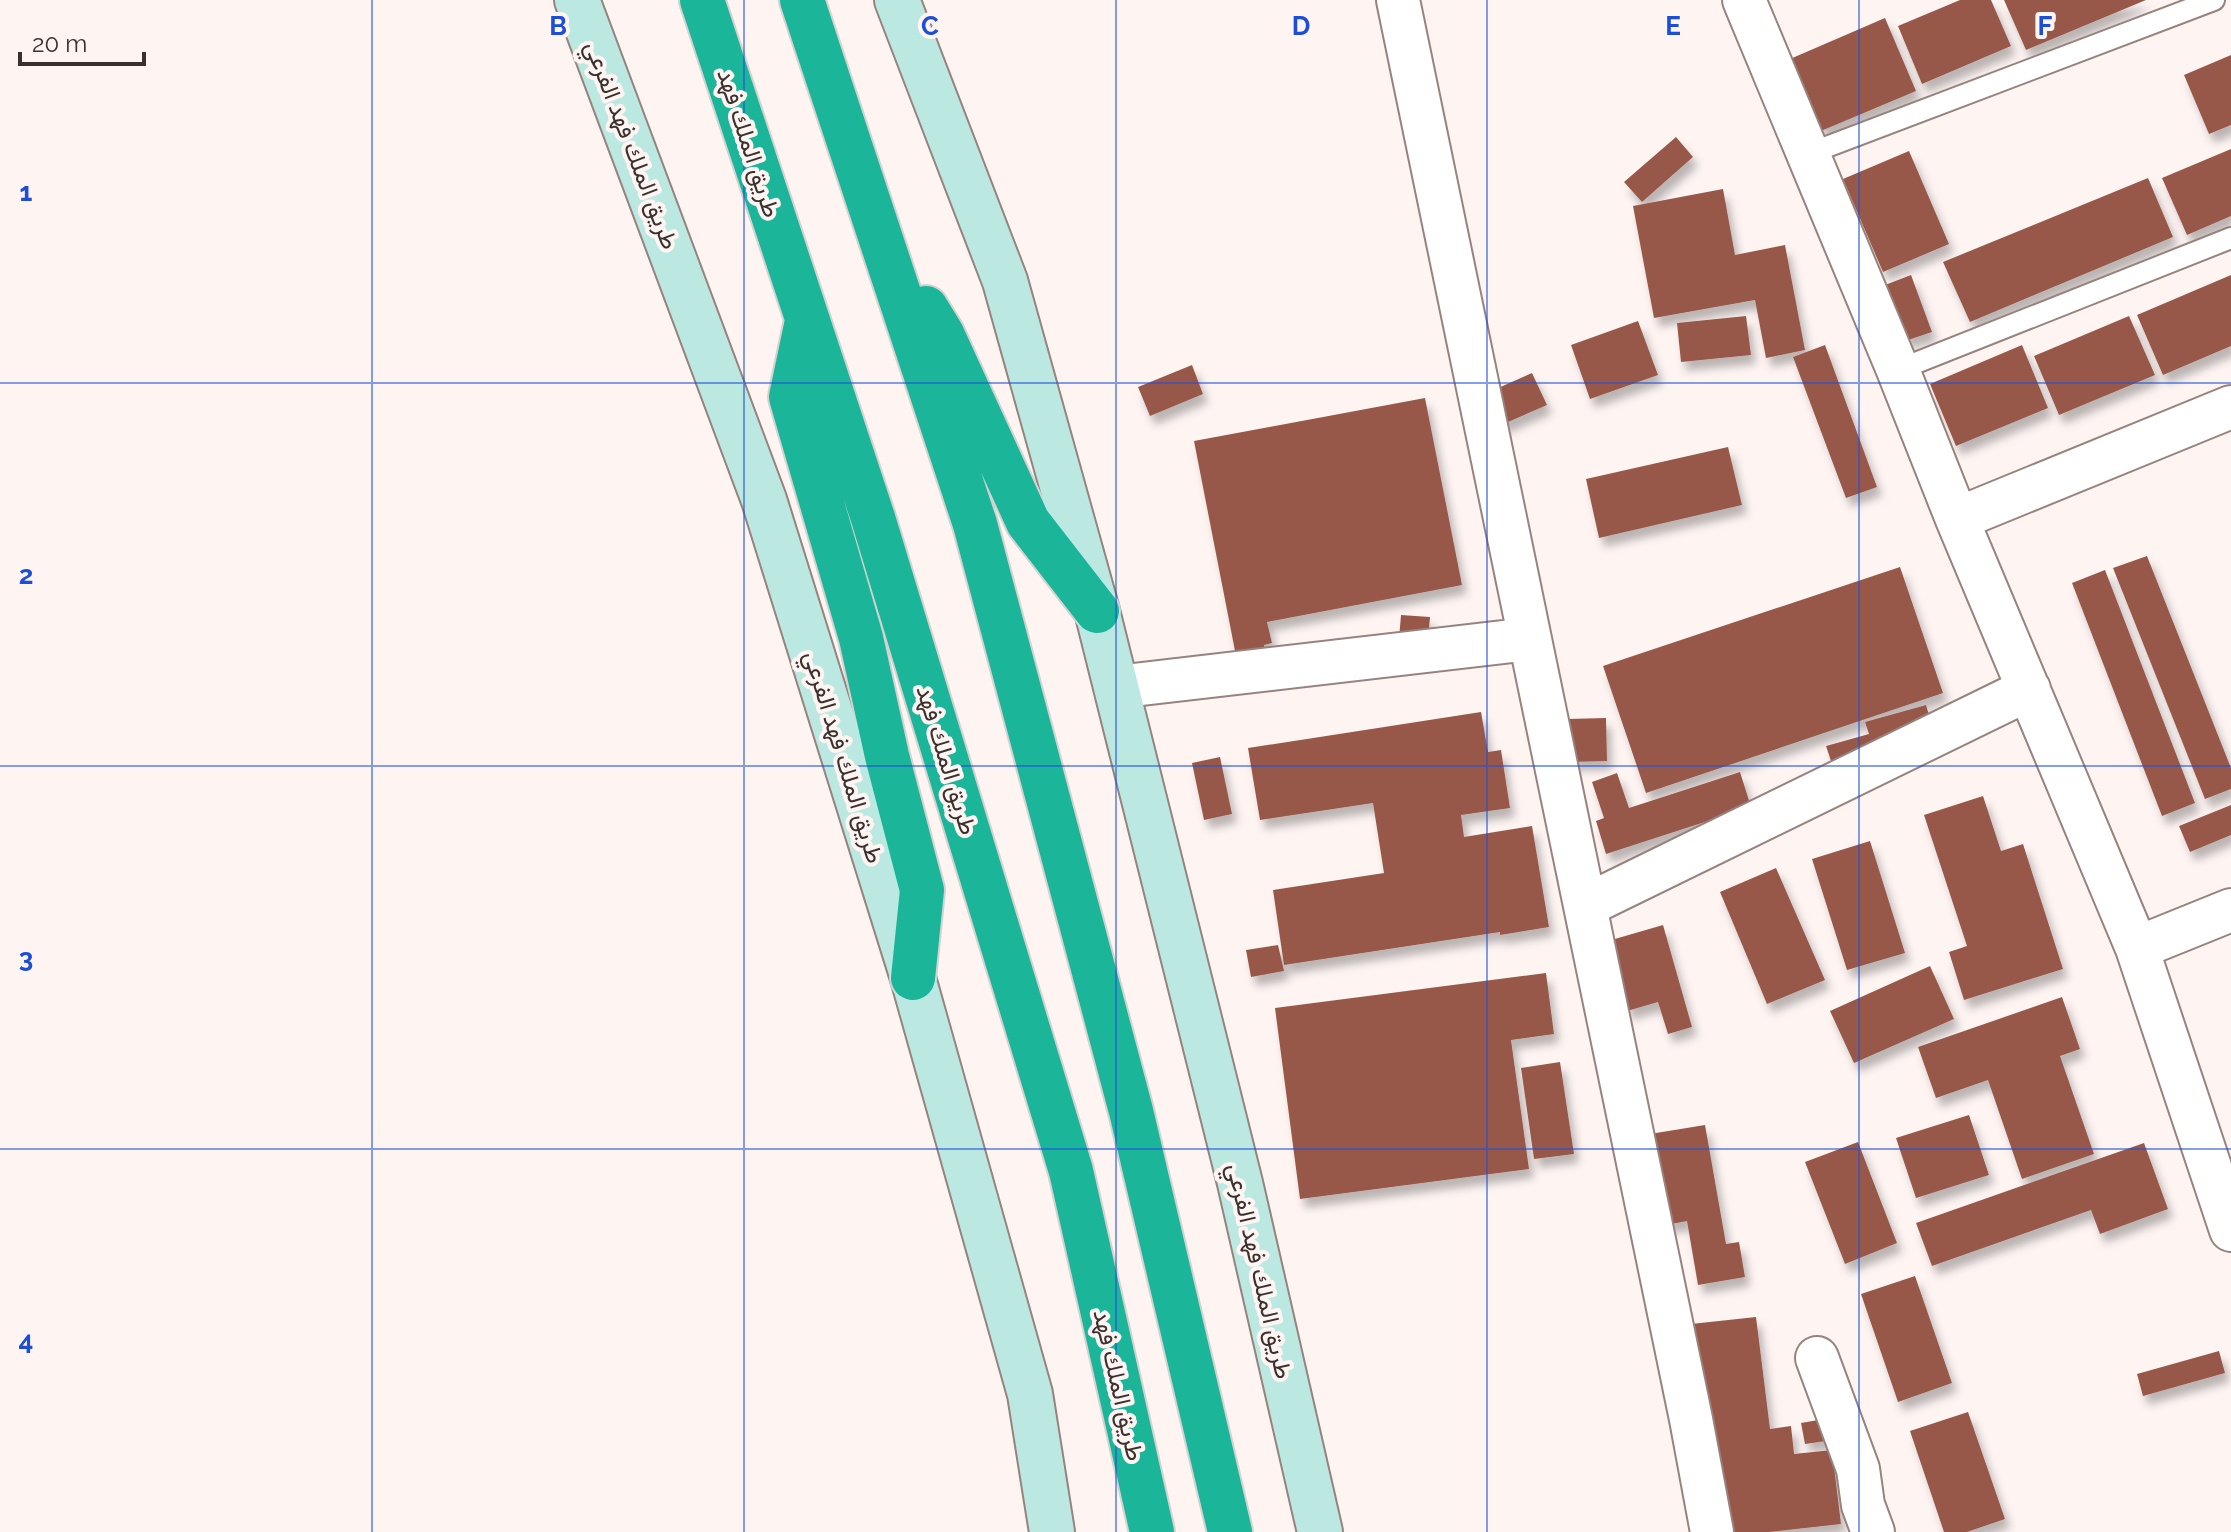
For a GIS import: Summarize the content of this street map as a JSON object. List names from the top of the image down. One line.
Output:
{"streets":{"highway":["طريق الملك فهد"],"main road":["طريق الملك فهد الفرعي"]},"scale_bar":"20 m","grid":{"columns":["B","C","D","E","F"],"rows":["1","2","3","4"]}}
